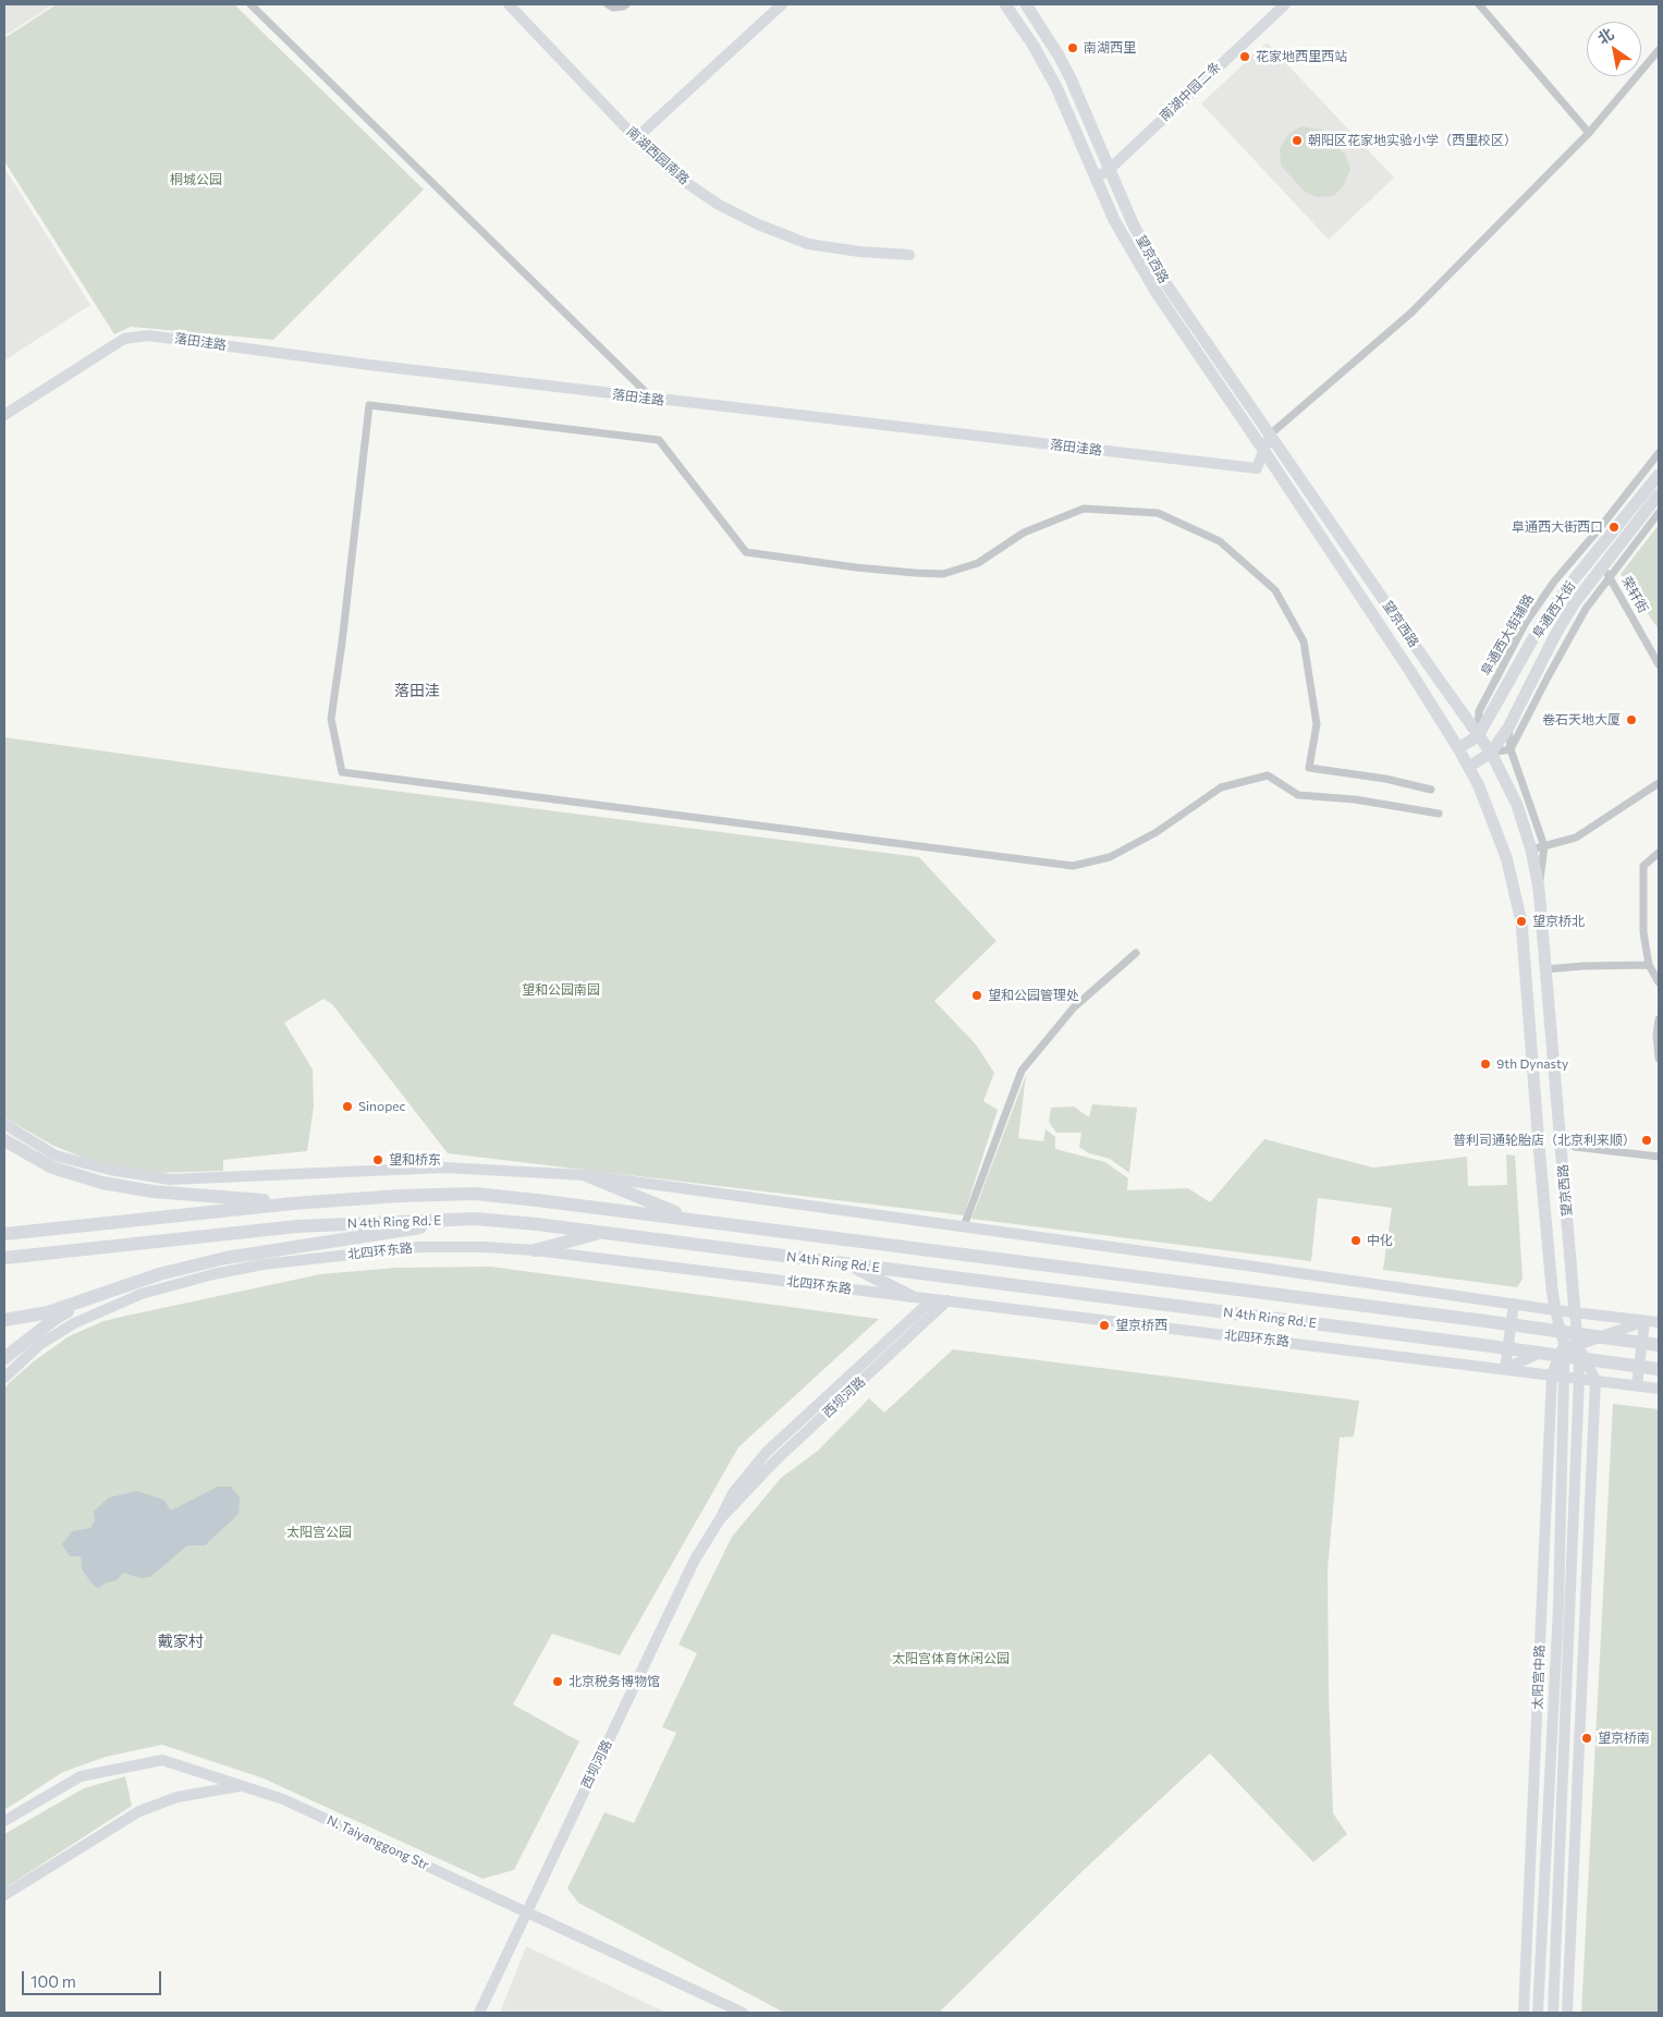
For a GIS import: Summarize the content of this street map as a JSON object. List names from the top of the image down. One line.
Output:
{"streets":{"highway":["N 4th Ring Rd. E"],"main road":["望京西路","阜通西大街"],"street":["南湖中园二条","南湖西园南路","落田洼路","荣轩街","阜通西大街辅路","北四环东路","西坝河路","太阳宫中路","N. Taiyanggong Str"]},"crossings":[["南湖中园二条","望京西路"],["望京西路","落田洼路"],["望京西路","阜通西大街"],["望京西路","阜通西大街辅路"],["望京西路","太阳宫中路"],["荣轩街","阜通西大街"],["阜通西大街","阜通西大街辅路"],["北四环东路","西坝河路"],["北四环东路","太阳宫中路"],["西坝河路","N. Taiyanggong Str"]],"districts":["落田洼","戴家村"],"parks":["桐城公园","望和公园南园","太阳宫公园","太阳宫体育休闲公园"],"places":["南湖西里","花家地西里西站","朝阳区花家地实验小学（西里校区）","阜通西大街西口","卷石天地大厦","望京桥北","望和公园管理处","9th Dynasty","Sinopec","普利司通轮胎店（北京利来顺）","望和桥东","中化","望京桥西","北京税务博物馆","望京桥南"],"scale_bar":"100 m","north":"top left"}
